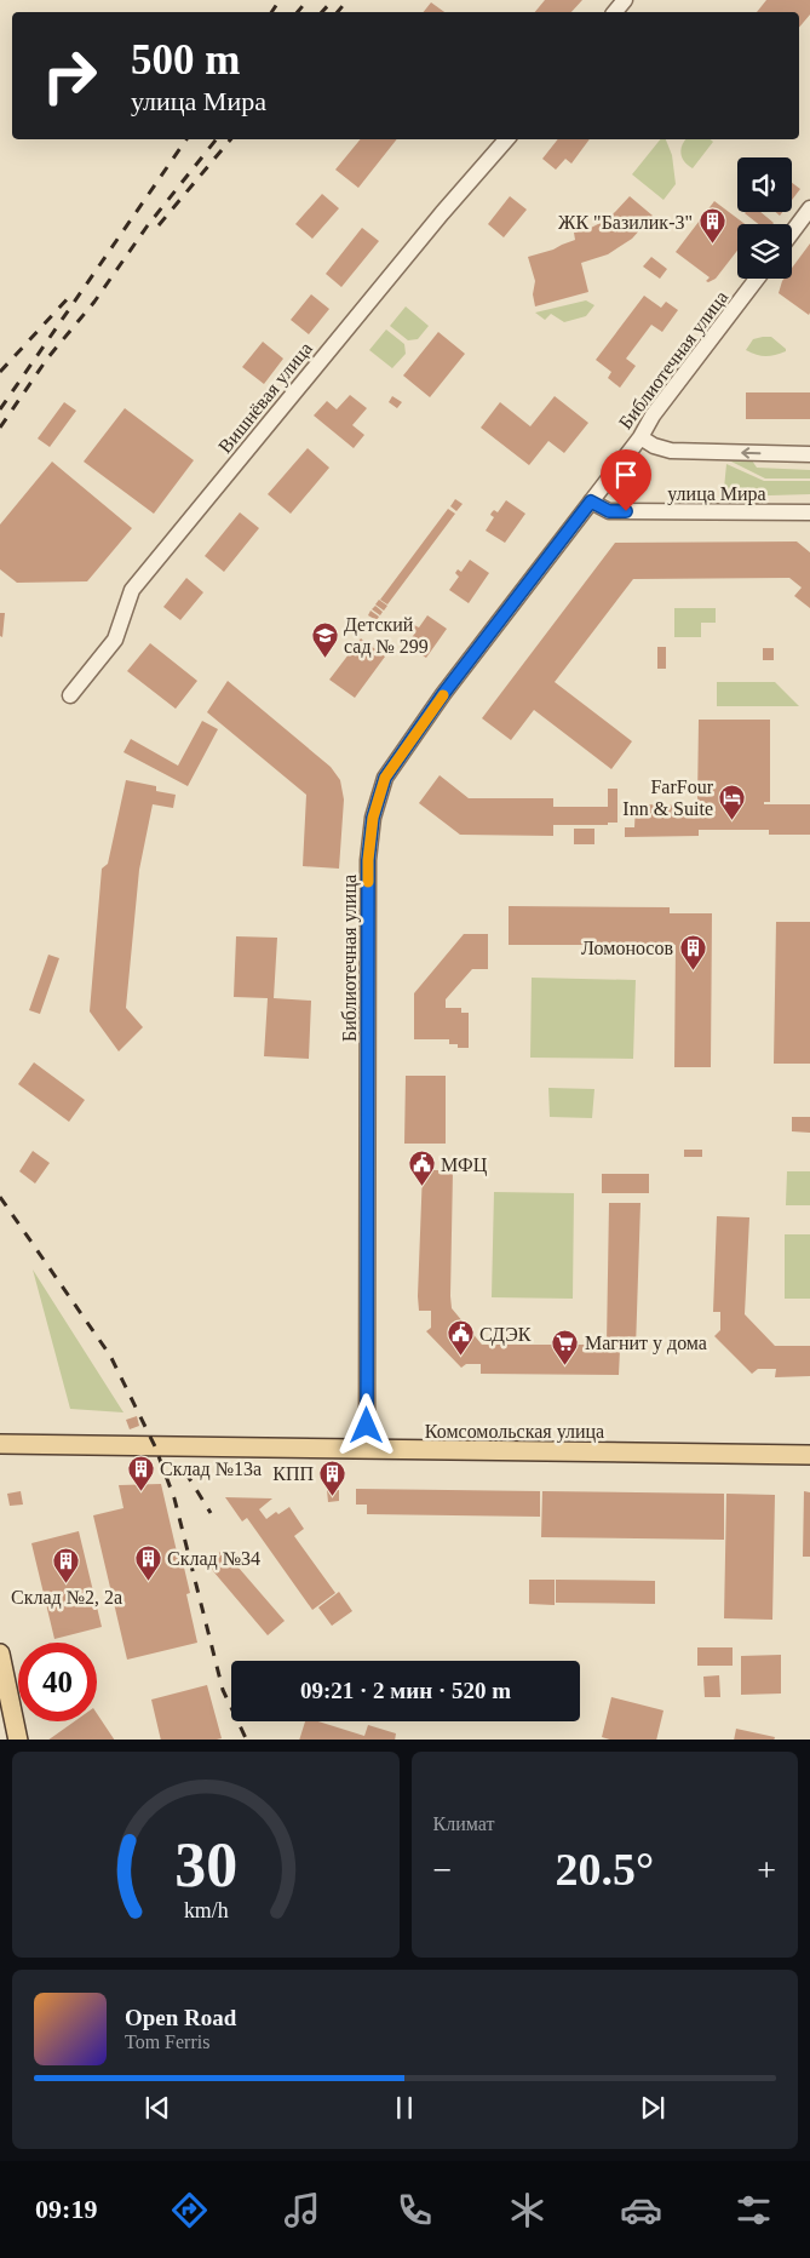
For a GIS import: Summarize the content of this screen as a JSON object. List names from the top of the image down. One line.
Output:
{"streets":{"main road":["Комсомольская улица"],"street":["Библиотечная улица","Вишнёвая улица","улица Мира"]},"crossings":[["Библиотечная улица","улица Мира"],["Библиотечная улица","Комсомольская улица"]],"places":{"building":["ЖК \"Базилик-3\"","Ломоносов","Склад №13а","КПП","Склад №34","Склад №2, 2а"],"school or university":["Детский сад № 299"],"hotel":["FarFour Inn & Suite"],"public building":["МФЦ","СДЭК"],"supermarket":["Магнит у дома"]},"page":{"turn":["500 m","улица Мира"],"limit":"40","trip":"09:21 · 2 мин · 520 m","tile":"Климат","heat":["−","20.5°","+"],"song":["Open Road","Tom Ferris"],"tabs":"09:19","gauge":["30","km/h"]}}
